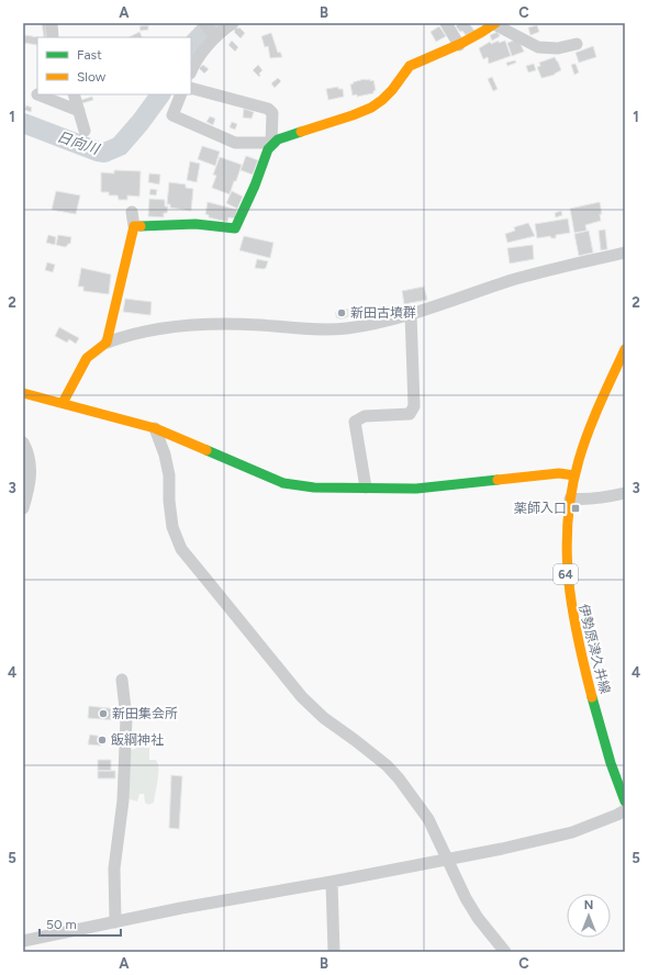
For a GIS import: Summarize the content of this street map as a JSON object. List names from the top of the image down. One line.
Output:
{"streets":{"street":["64","伊勢原津久井線"]},"water":["日向川"],"places":{"other":["新田古墳群","新田集会所","飯綱神社"],"transit":["薬師入口"]},"legend":["Fast","Slow"],"scale_bar":"50 m","north":"top","grid":{"columns":["A","B","C"],"rows":["1","2","3","4","5"]}}
